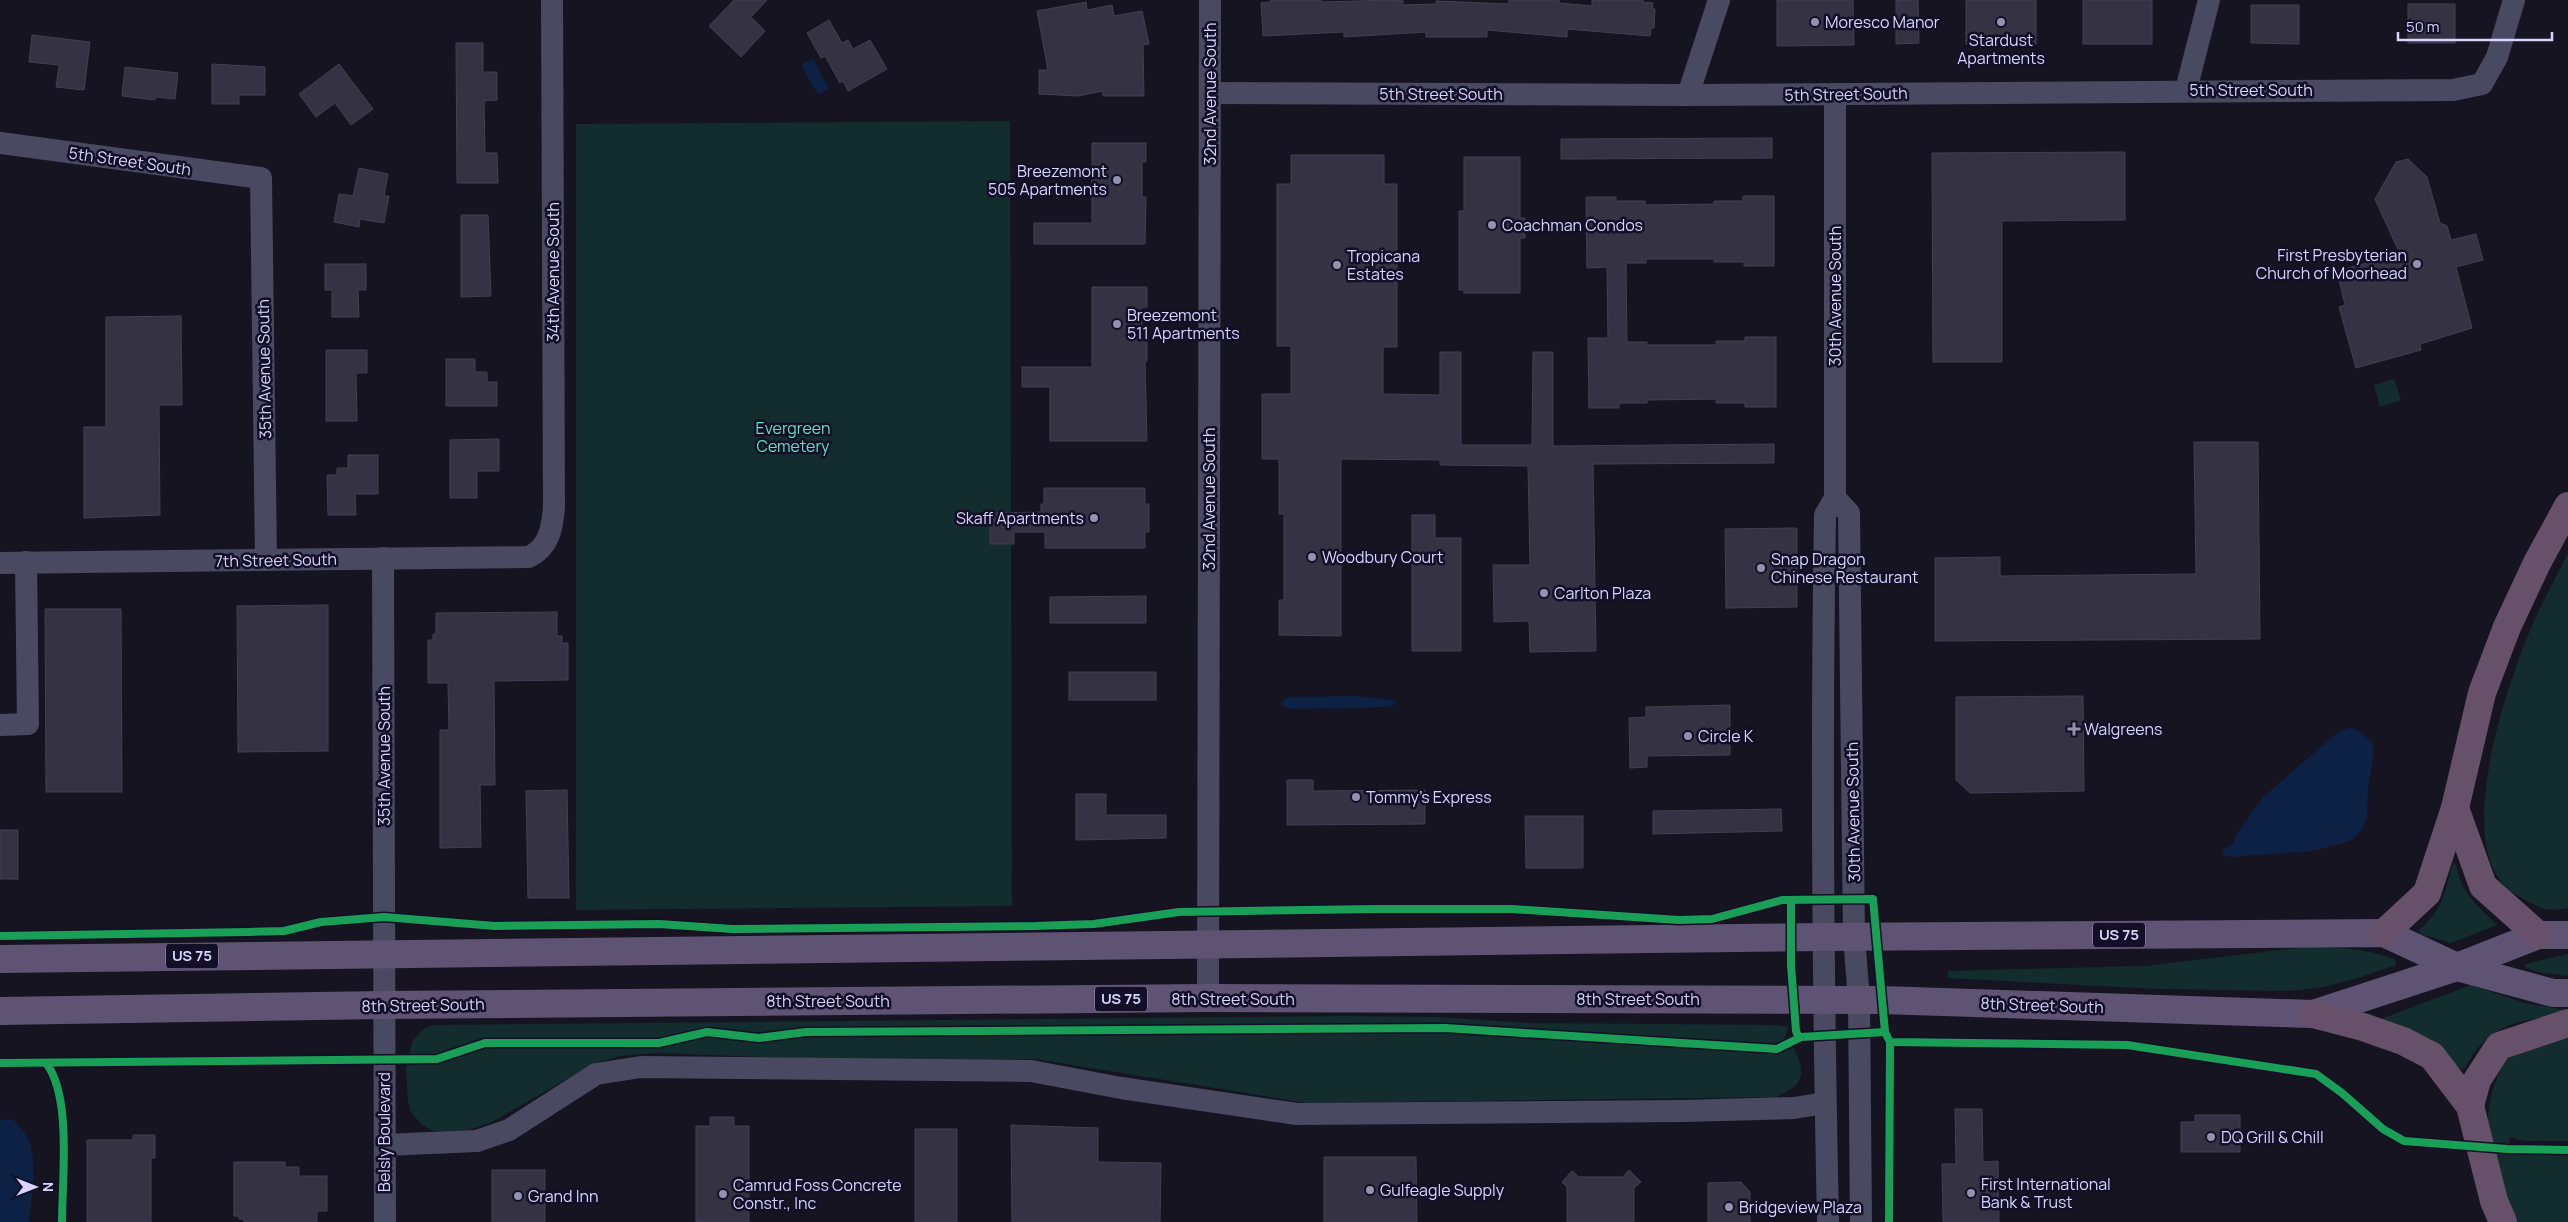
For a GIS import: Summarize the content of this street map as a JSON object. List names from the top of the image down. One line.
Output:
{"streets":{"main road":["US 75","8th Street South"],"street":["5th Street South","32nd Avenue South","34th Avenue South","30th Avenue South","35th Avenue South","7th Street South","Belsly Boulevard"]},"crossings":[["5th Street South","32nd Avenue South"],["5th Street South","30th Avenue South"],["5th Street South","35th Avenue South"],["32nd Avenue South","US 75"],["32nd Avenue South","8th Street South"],["34th Avenue South","7th Street South"],["30th Avenue South","US 75"],["30th Avenue South","8th Street South"],["35th Avenue South","7th Street South"],["35th Avenue South","US 75"],["35th Avenue South","Belsly Boulevard"],["US 75","8th Street South"],["US 75","Belsly Boulevard"],["8th Street South","Belsly Boulevard"]],"parks":["Evergreen Cemetery"],"places":{"other":["Moresco Manor","Stardust Apartments","Breezemont 505 Apartments","Coachman Condos","First Presbyterian Church of Moorhead","Tropicana Estates","Breezemont 511 Apartments","Skaff Apartments","Woodbury Court","Snap Dragon Chinese Restaurant","Carlton Plaza","Circle K","Tommy's Express","DQ Grill & Chill","Gulfeagle Supply","First International Bank & Trust","Camrud Foss Concrete Constr., Inc","Grand Inn","Bridgeview Plaza"],"health":["Walgreens"]},"scale_bar":"50 m","north":"right"}
